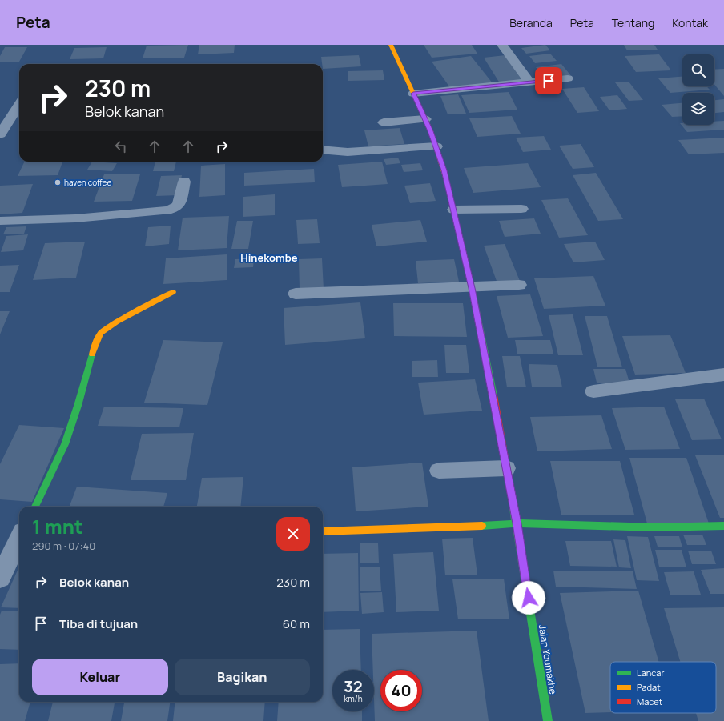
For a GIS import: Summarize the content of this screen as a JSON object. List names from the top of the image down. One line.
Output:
{"streets":{"street":["Jalan Youmakhe"]},"districts":["Hinekombe"],"places":["haven coffee"],"legend":["Lancar","Padat","Macet"],"page":{"header":"Peta","nav":["Beranda","Peta","Tentang","Kontak"],"turn":["230 m","Belok kanan"],"heading":["1 mnt","290 m · 07:40"],"list":[{"name":"Belok kanan","value":"230 m"},{"name":"Tiba di tujuan","value":"60 m"}],"buttons":["Keluar","Bagikan"],"speed":"32 km/h","limit":"40"}}
